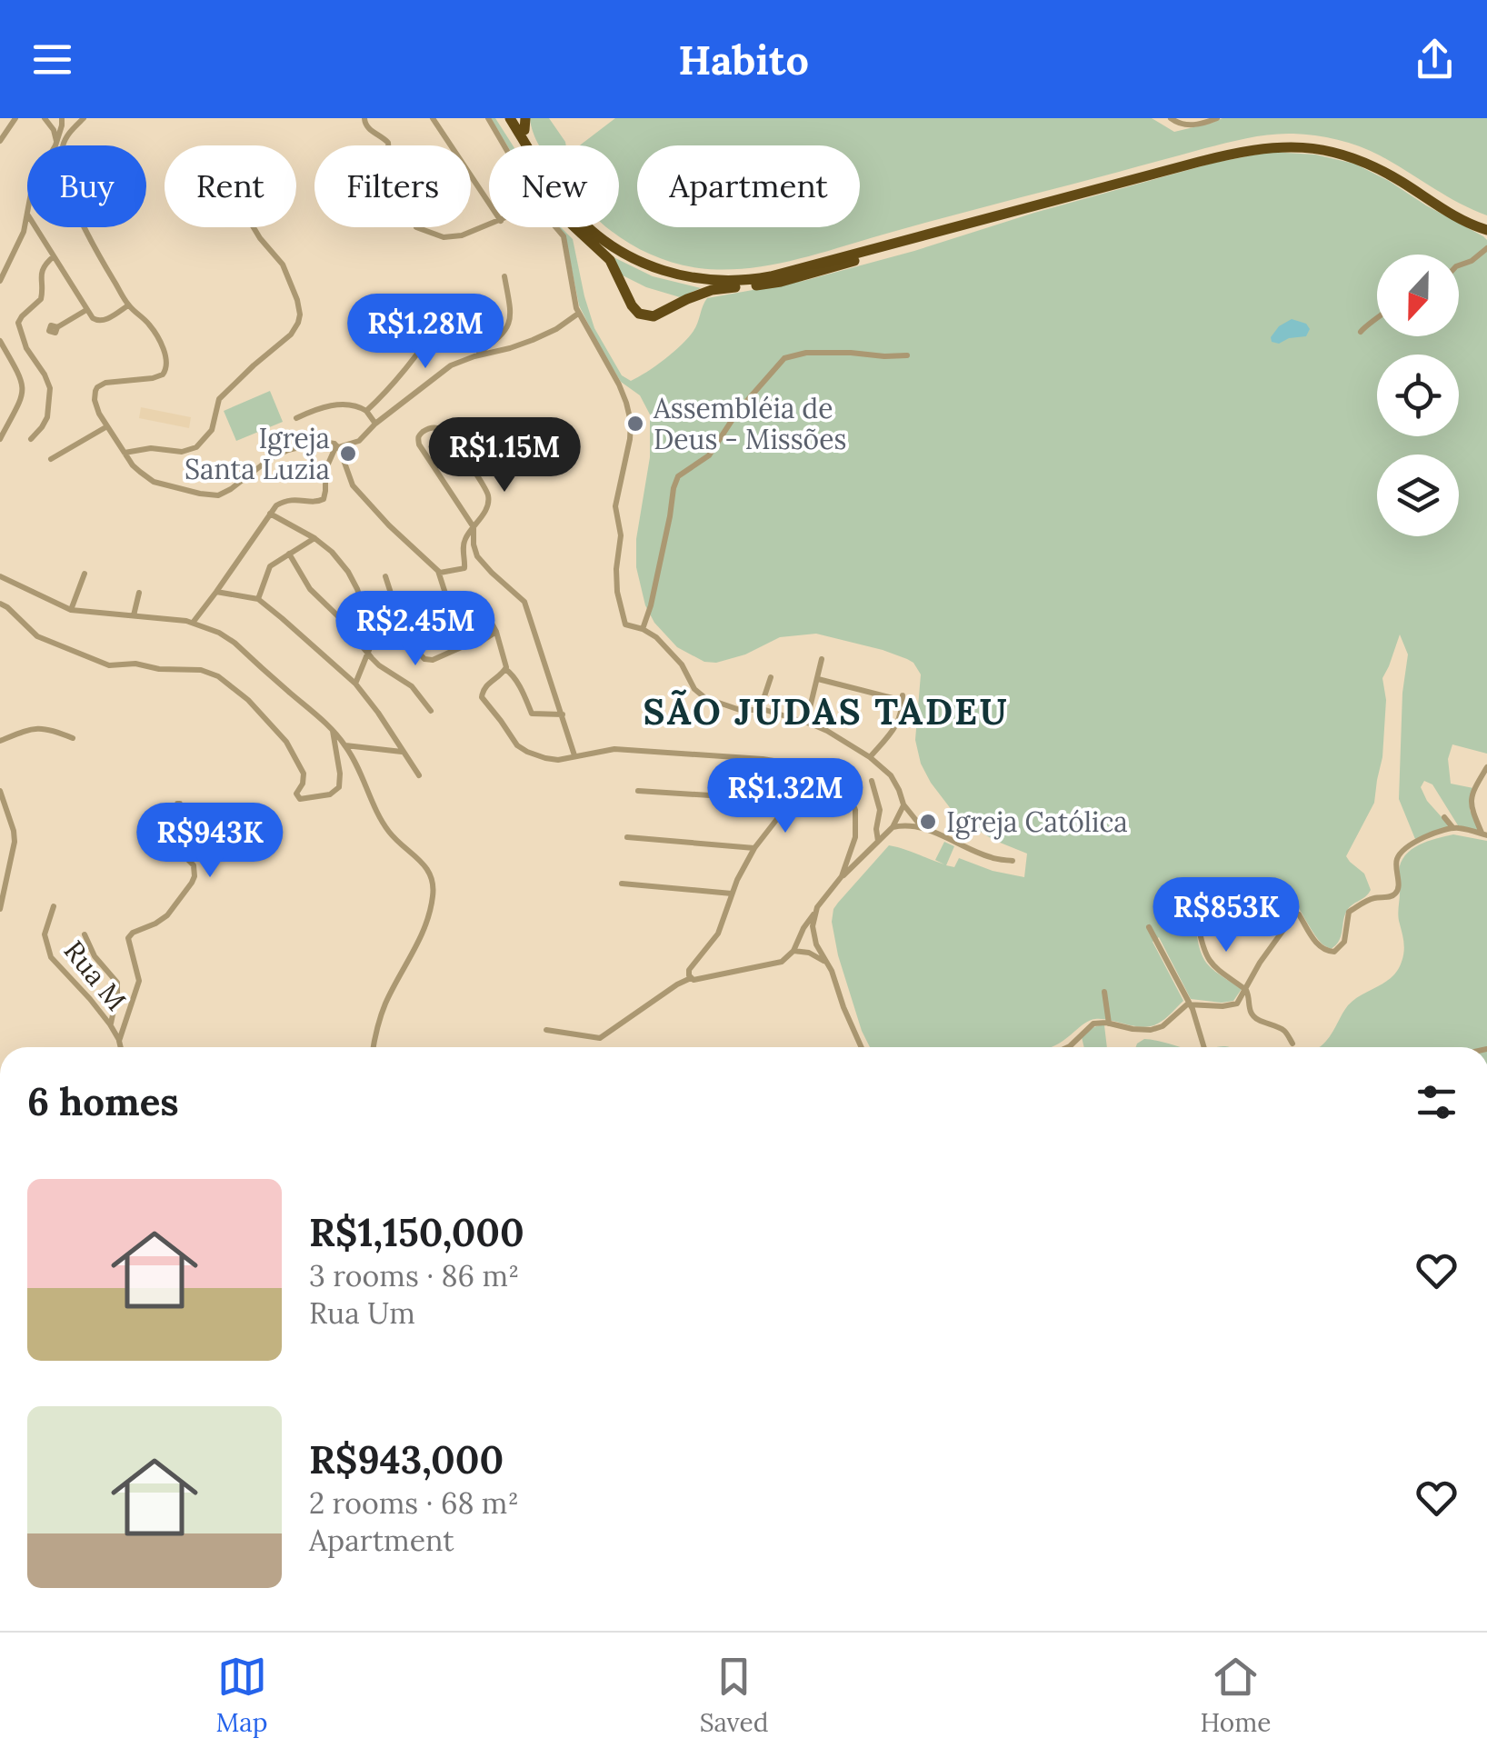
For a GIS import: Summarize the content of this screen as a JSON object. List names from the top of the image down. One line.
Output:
{"streets":{"street":["Rua M"]},"districts":["SÃO JUDAS TADEU"],"places":["Assembléia de Deus - Missões","Igreja Santa Luzia","Igreja Católica"],"north":"bottom","page":{"header":"Habito","chip":["Buy","Rent","Filters","New","Apartment"],"price":["R$1.28M","R$1.15M","R$2.45M","R$1.32M","R$943K","R$853K"],"heading":"6 homes","list":[{"name":"R$1,150,000","note":"3 rooms · 86 m² · Rua Um"},{"name":"R$943,000","note":"2 rooms · 68 m² · Apartment"}],"tabs":["Map","Saved","Home"]}}
